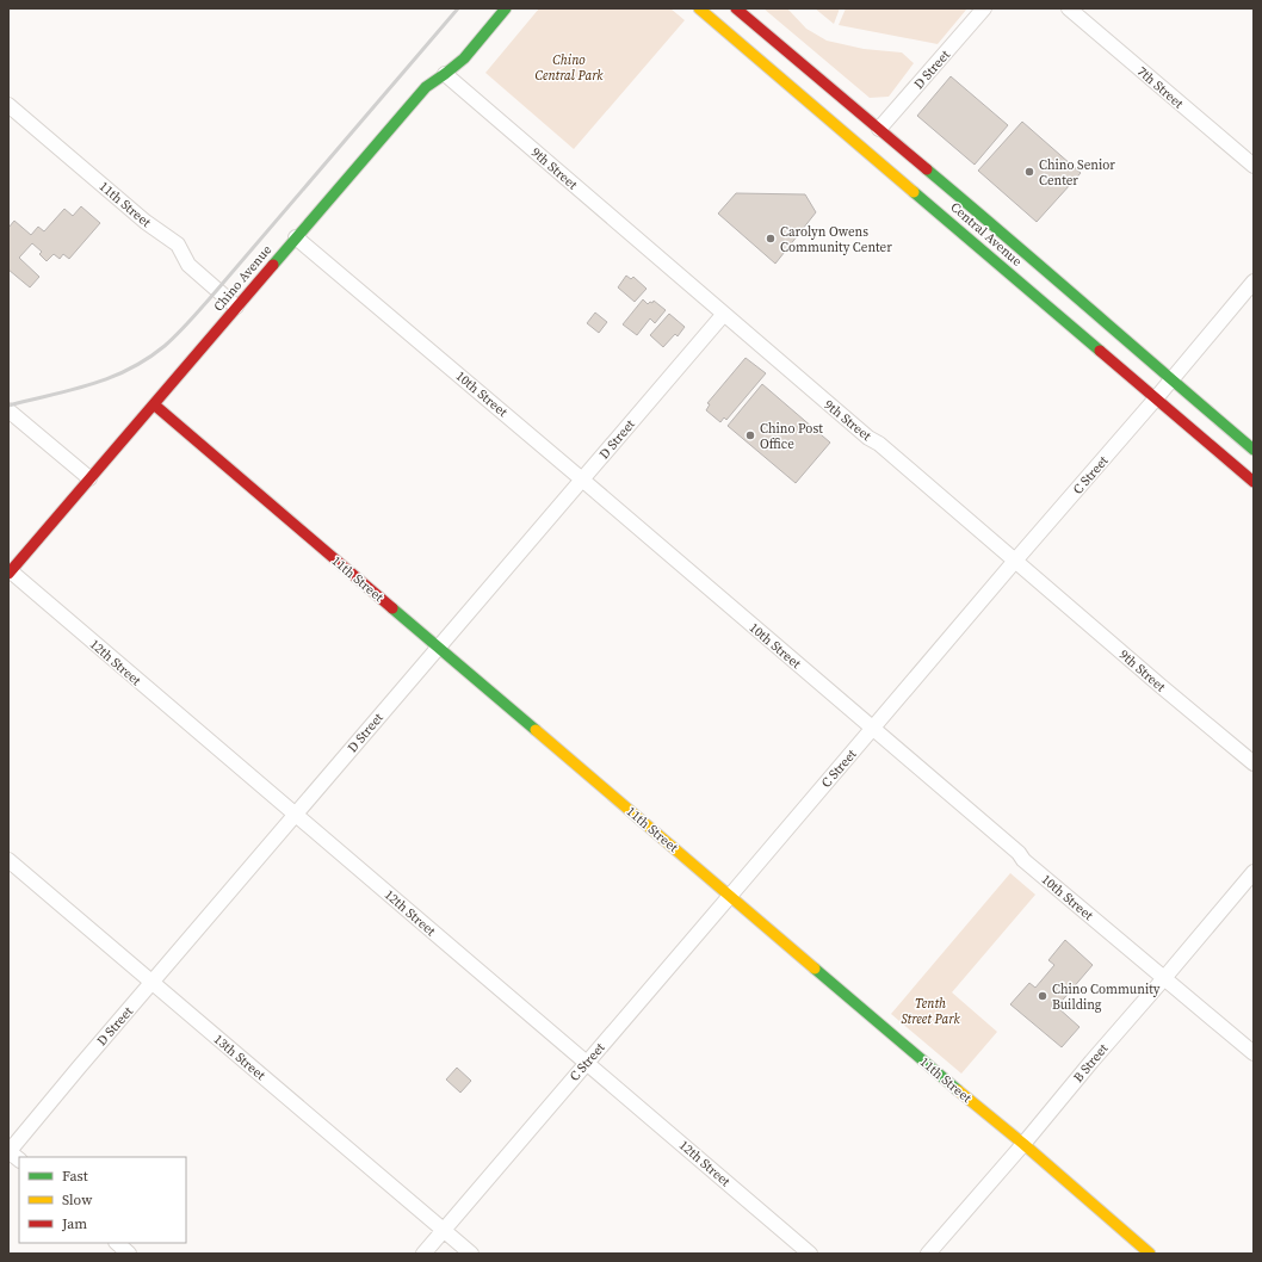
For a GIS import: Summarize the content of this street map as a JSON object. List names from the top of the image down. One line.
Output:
{"streets":{"main road":["11th Street","Central Avenue","Chino Avenue"],"street":["D Street","7th Street","9th Street","10th Street","C Street","12th Street","13th Street","B Street"]},"crossings":[["D Street","9th Street"],["D Street","11th Street"],["D Street","Central Avenue"],["D Street","10th Street"],["D Street","12th Street"],["D Street","13th Street"],["9th Street","Chino Avenue"],["9th Street","C Street"],["11th Street","Chino Avenue"],["11th Street","C Street"],["11th Street","B Street"],["Central Avenue","C Street"],["Chino Avenue","10th Street"],["Chino Avenue","12th Street"],["10th Street","C Street"],["10th Street","B Street"],["C Street","12th Street"],["C Street","13th Street"]],"parks":["Chino Central Park","Tenth Street Park"],"places":["Chino Senior Center","Carolyn Owens Community Center","Chino Post Office","Chino Community Building"],"legend":["Fast","Slow","Jam"]}
